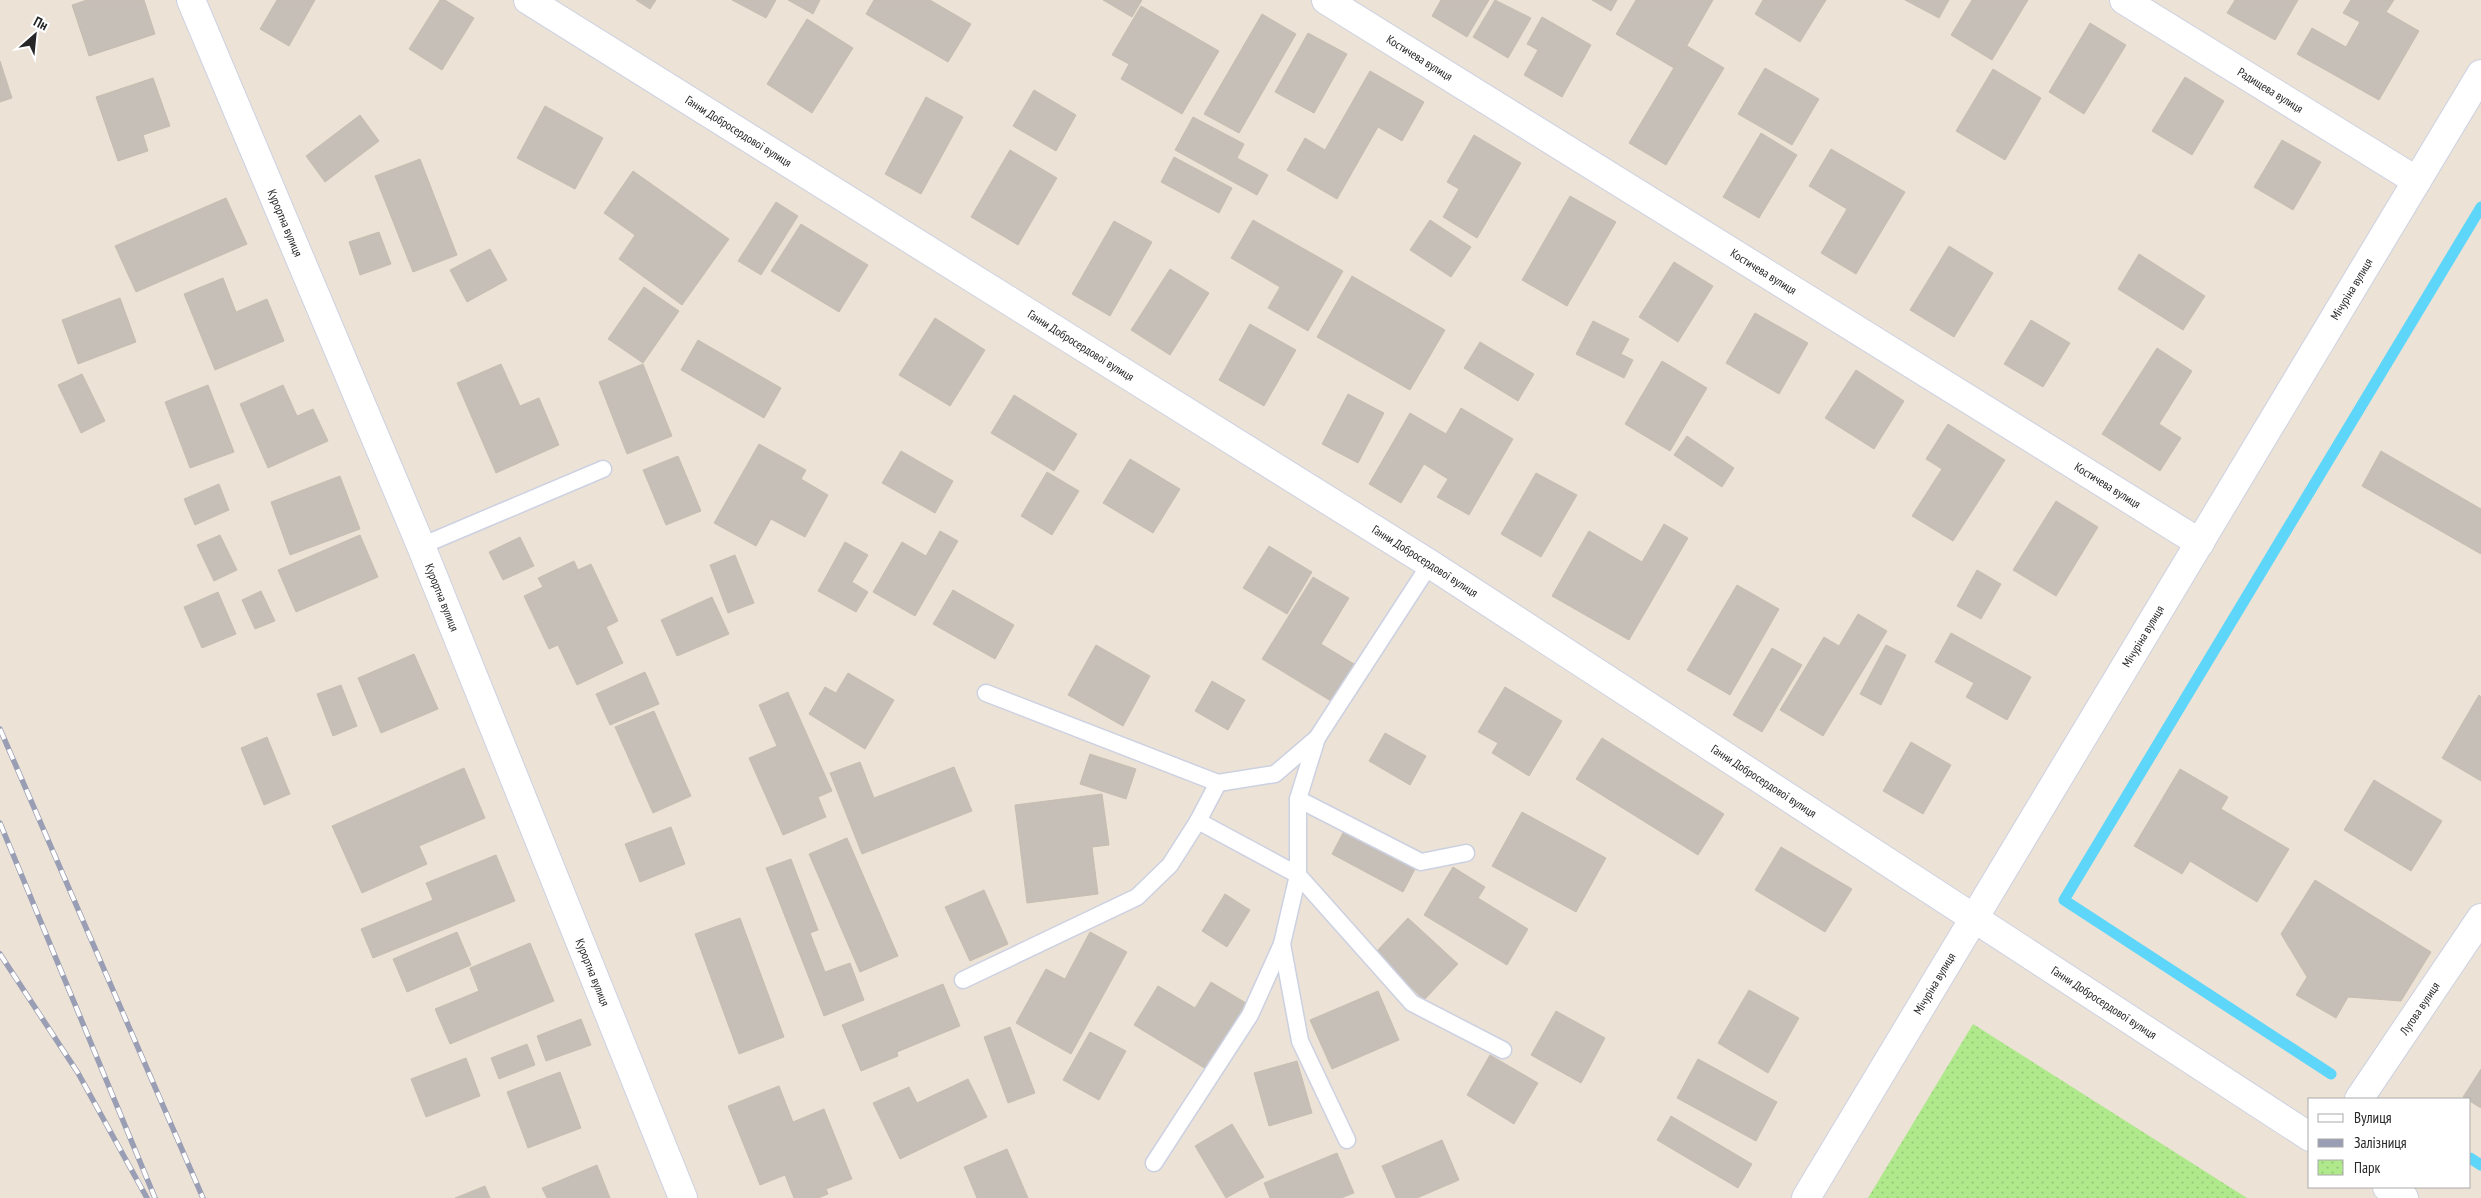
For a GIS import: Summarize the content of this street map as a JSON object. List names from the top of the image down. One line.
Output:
{"streets":{"street":["Костичева вулиця","Радищева вулиця","Ганни Добросердової вулиця","Курортна вулиця","Мічуріна вулиця","Лугова вулиця"]},"crossings":[["Костичева вулиця","Мічуріна вулиця"],["Радищева вулиця","Мічуріна вулиця"],["Ганни Добросердової вулиця","Мічуріна вулиця"]],"legend":["Вулиця","Залізниця","Парк"],"north":"top right"}
